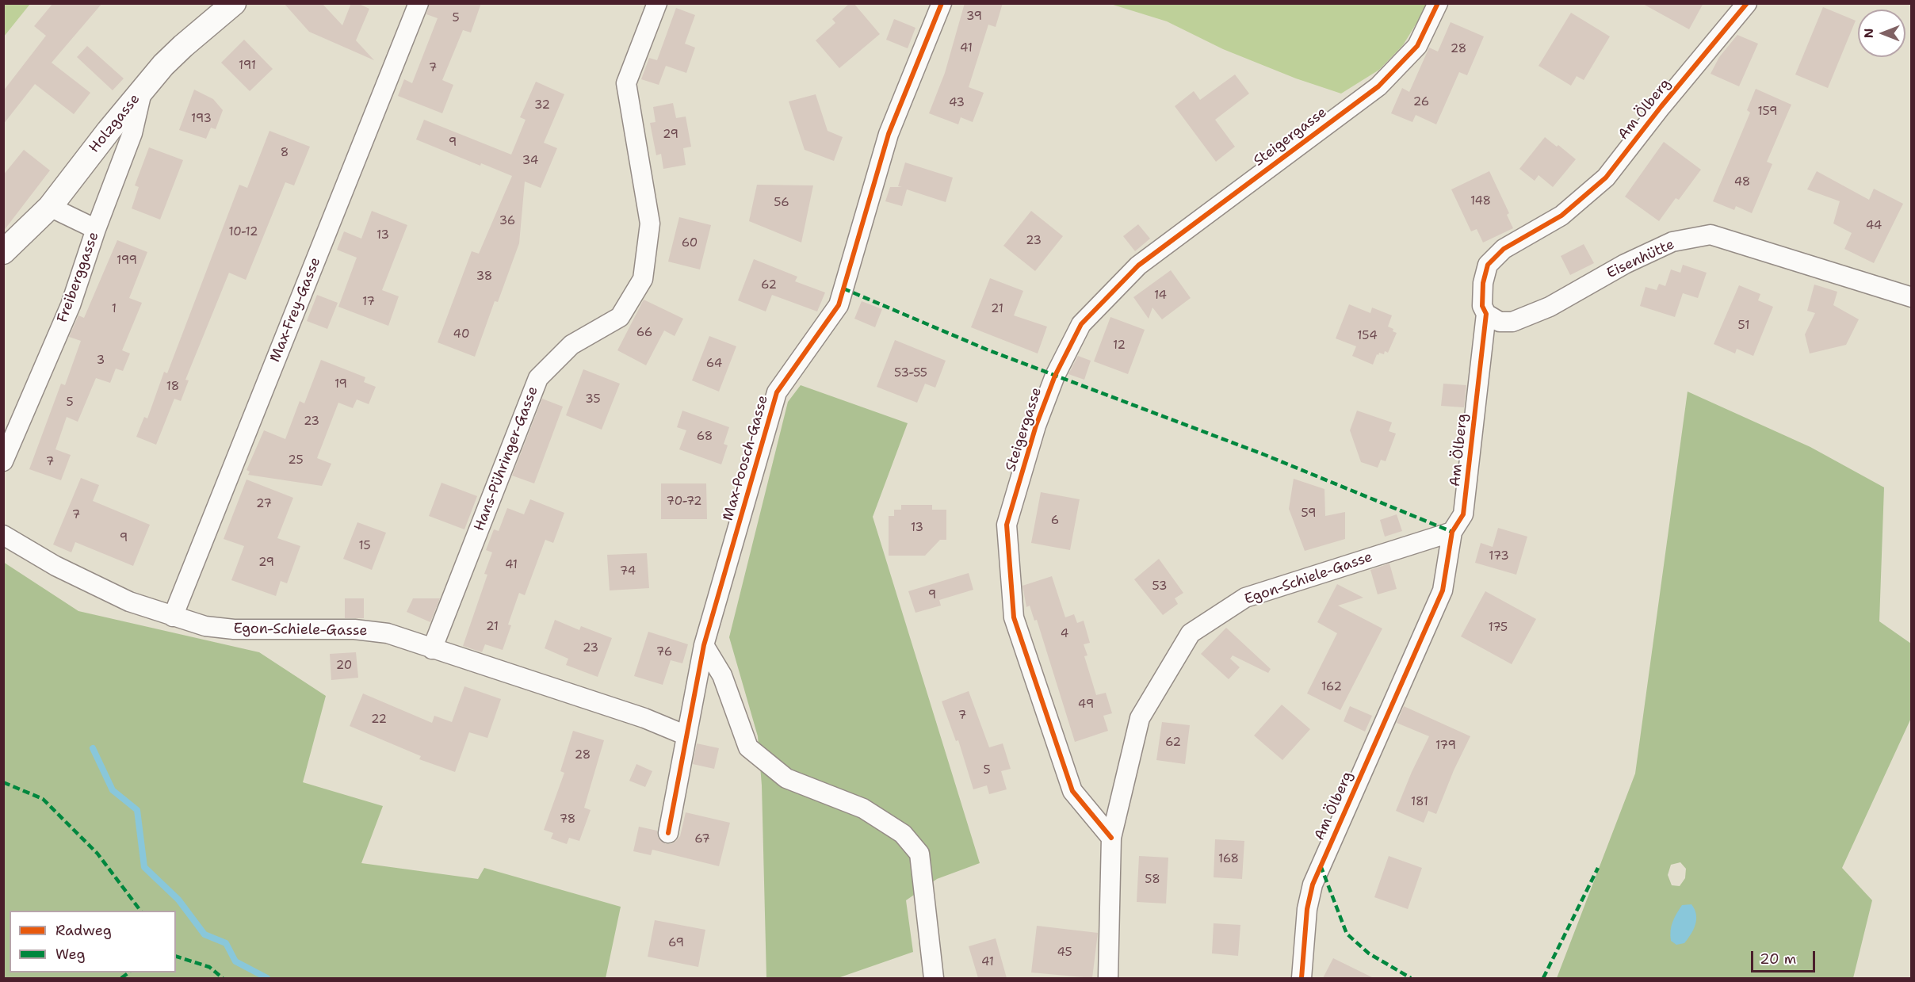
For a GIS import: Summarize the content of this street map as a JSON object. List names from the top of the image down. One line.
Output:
{"streets":{"street":["Am Ölberg","Holzgasse","Steigergasse","Eisenhütte","Freiberggasse","Max-Frey-Gasse","Max-Poosch-Gasse","Hans-Pühringer-Gasse","Egon-Schiele-Gasse"]},"crossings":[["Am Ölberg","Eisenhütte"],["Am Ölberg","Egon-Schiele-Gasse"],["Holzgasse","Freiberggasse"],["Steigergasse","Egon-Schiele-Gasse"],["Max-Frey-Gasse","Egon-Schiele-Gasse"],["Max-Poosch-Gasse","Egon-Schiele-Gasse"],["Hans-Pühringer-Gasse","Egon-Schiele-Gasse"]],"house_numbers":["39","5","41","28","191","7","26","43","32","159","193","29","9","8","34","48","148","56","36","44","10-12","13","23","60","199","38","62","14","17","1","21","51","66","40","154","12","3","64","53-55","19","18","35","5","23","68","25","7","70-72","27","59","7","6","13","9","15","173","29","41","74","53","9","21","175","4","23","76","20","162","49","7","22","62","179","28","5","181","78","67","168","58","69","45","41"],"legend":["Radweg","Weg"],"scale_bar":"20 m","north":"left"}
